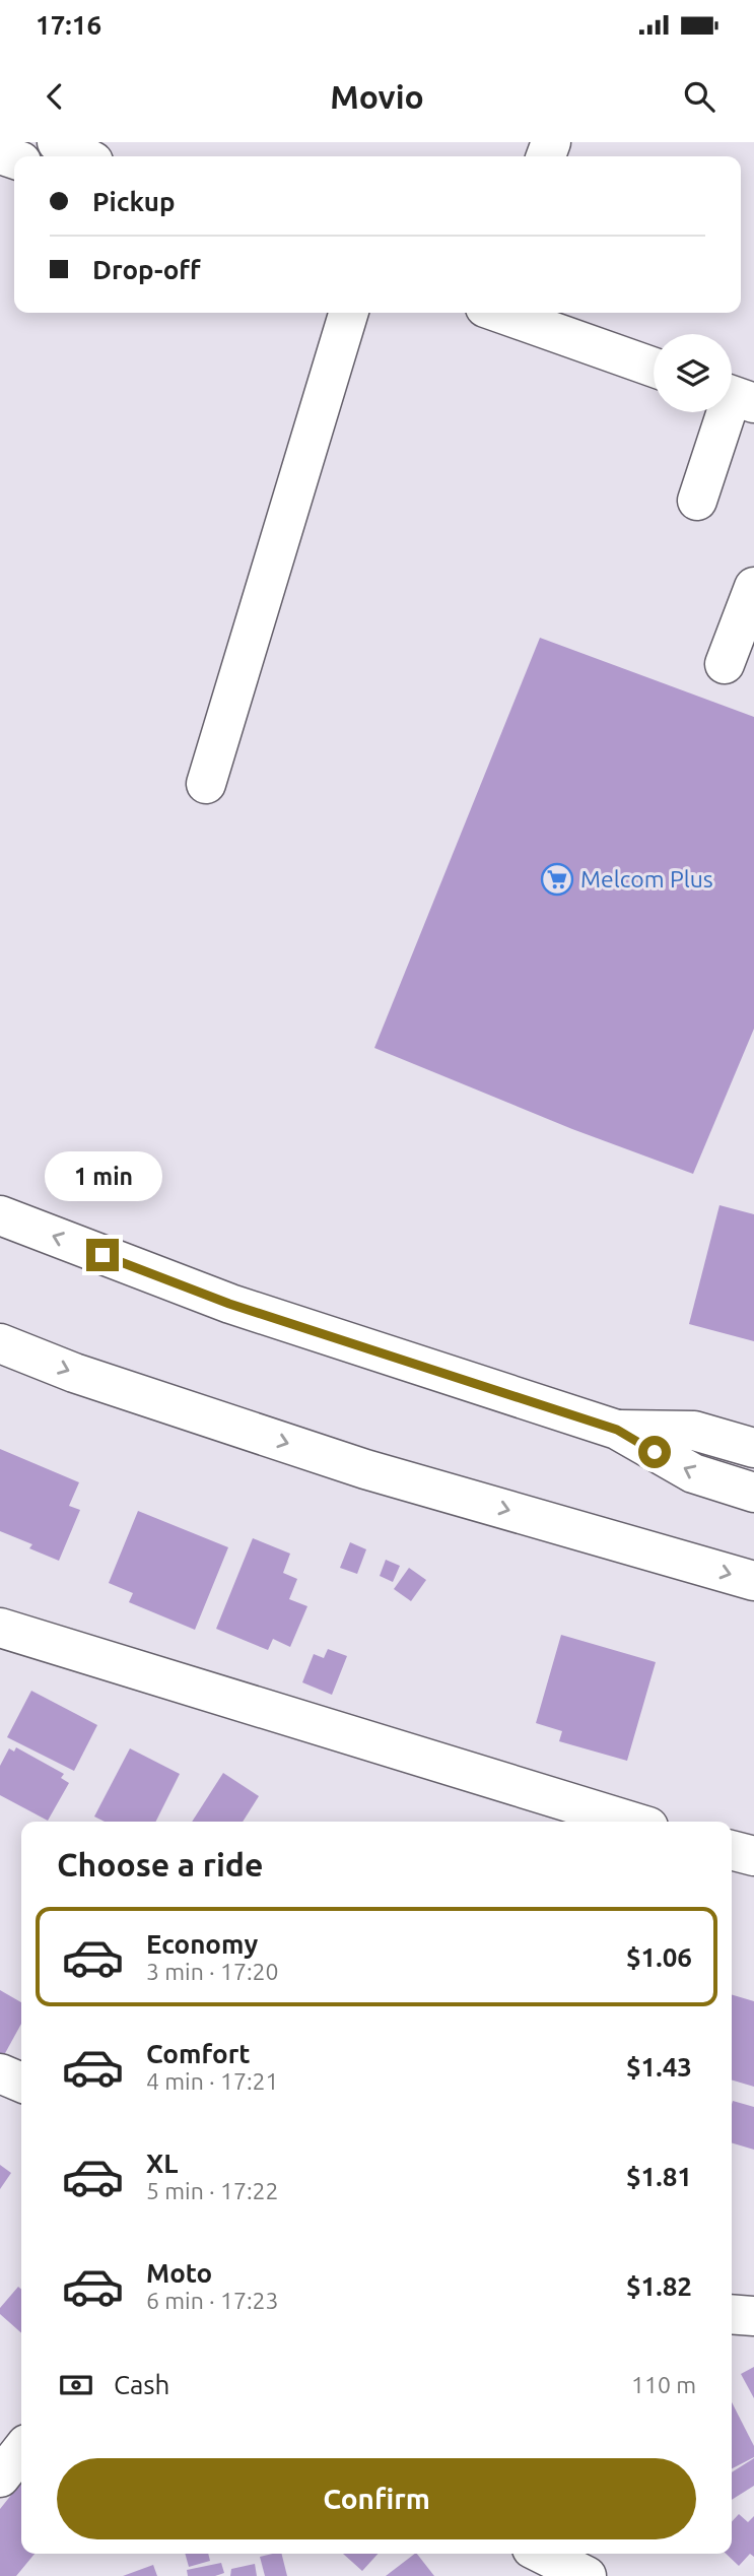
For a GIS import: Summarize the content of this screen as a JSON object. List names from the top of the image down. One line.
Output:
{"places":{"supermarket":["Melcom Plus"]},"page":{"status":"17:16","header":"Movio","banner":["Pickup","Drop-off"],"bubble":"1 min","heading":"Choose a ride","list":[{"name":"Economy","note":"3 min · 17:20","value":"$1.06"},{"name":"Comfort","note":"4 min · 17:21","value":"$1.43"},{"name":"XL","note":"5 min · 17:22","value":"$1.81"},{"name":"Moto","note":"6 min · 17:23","value":"$1.82"}],"pay":["Cash","110 m"],"buttons":"Confirm"}}
